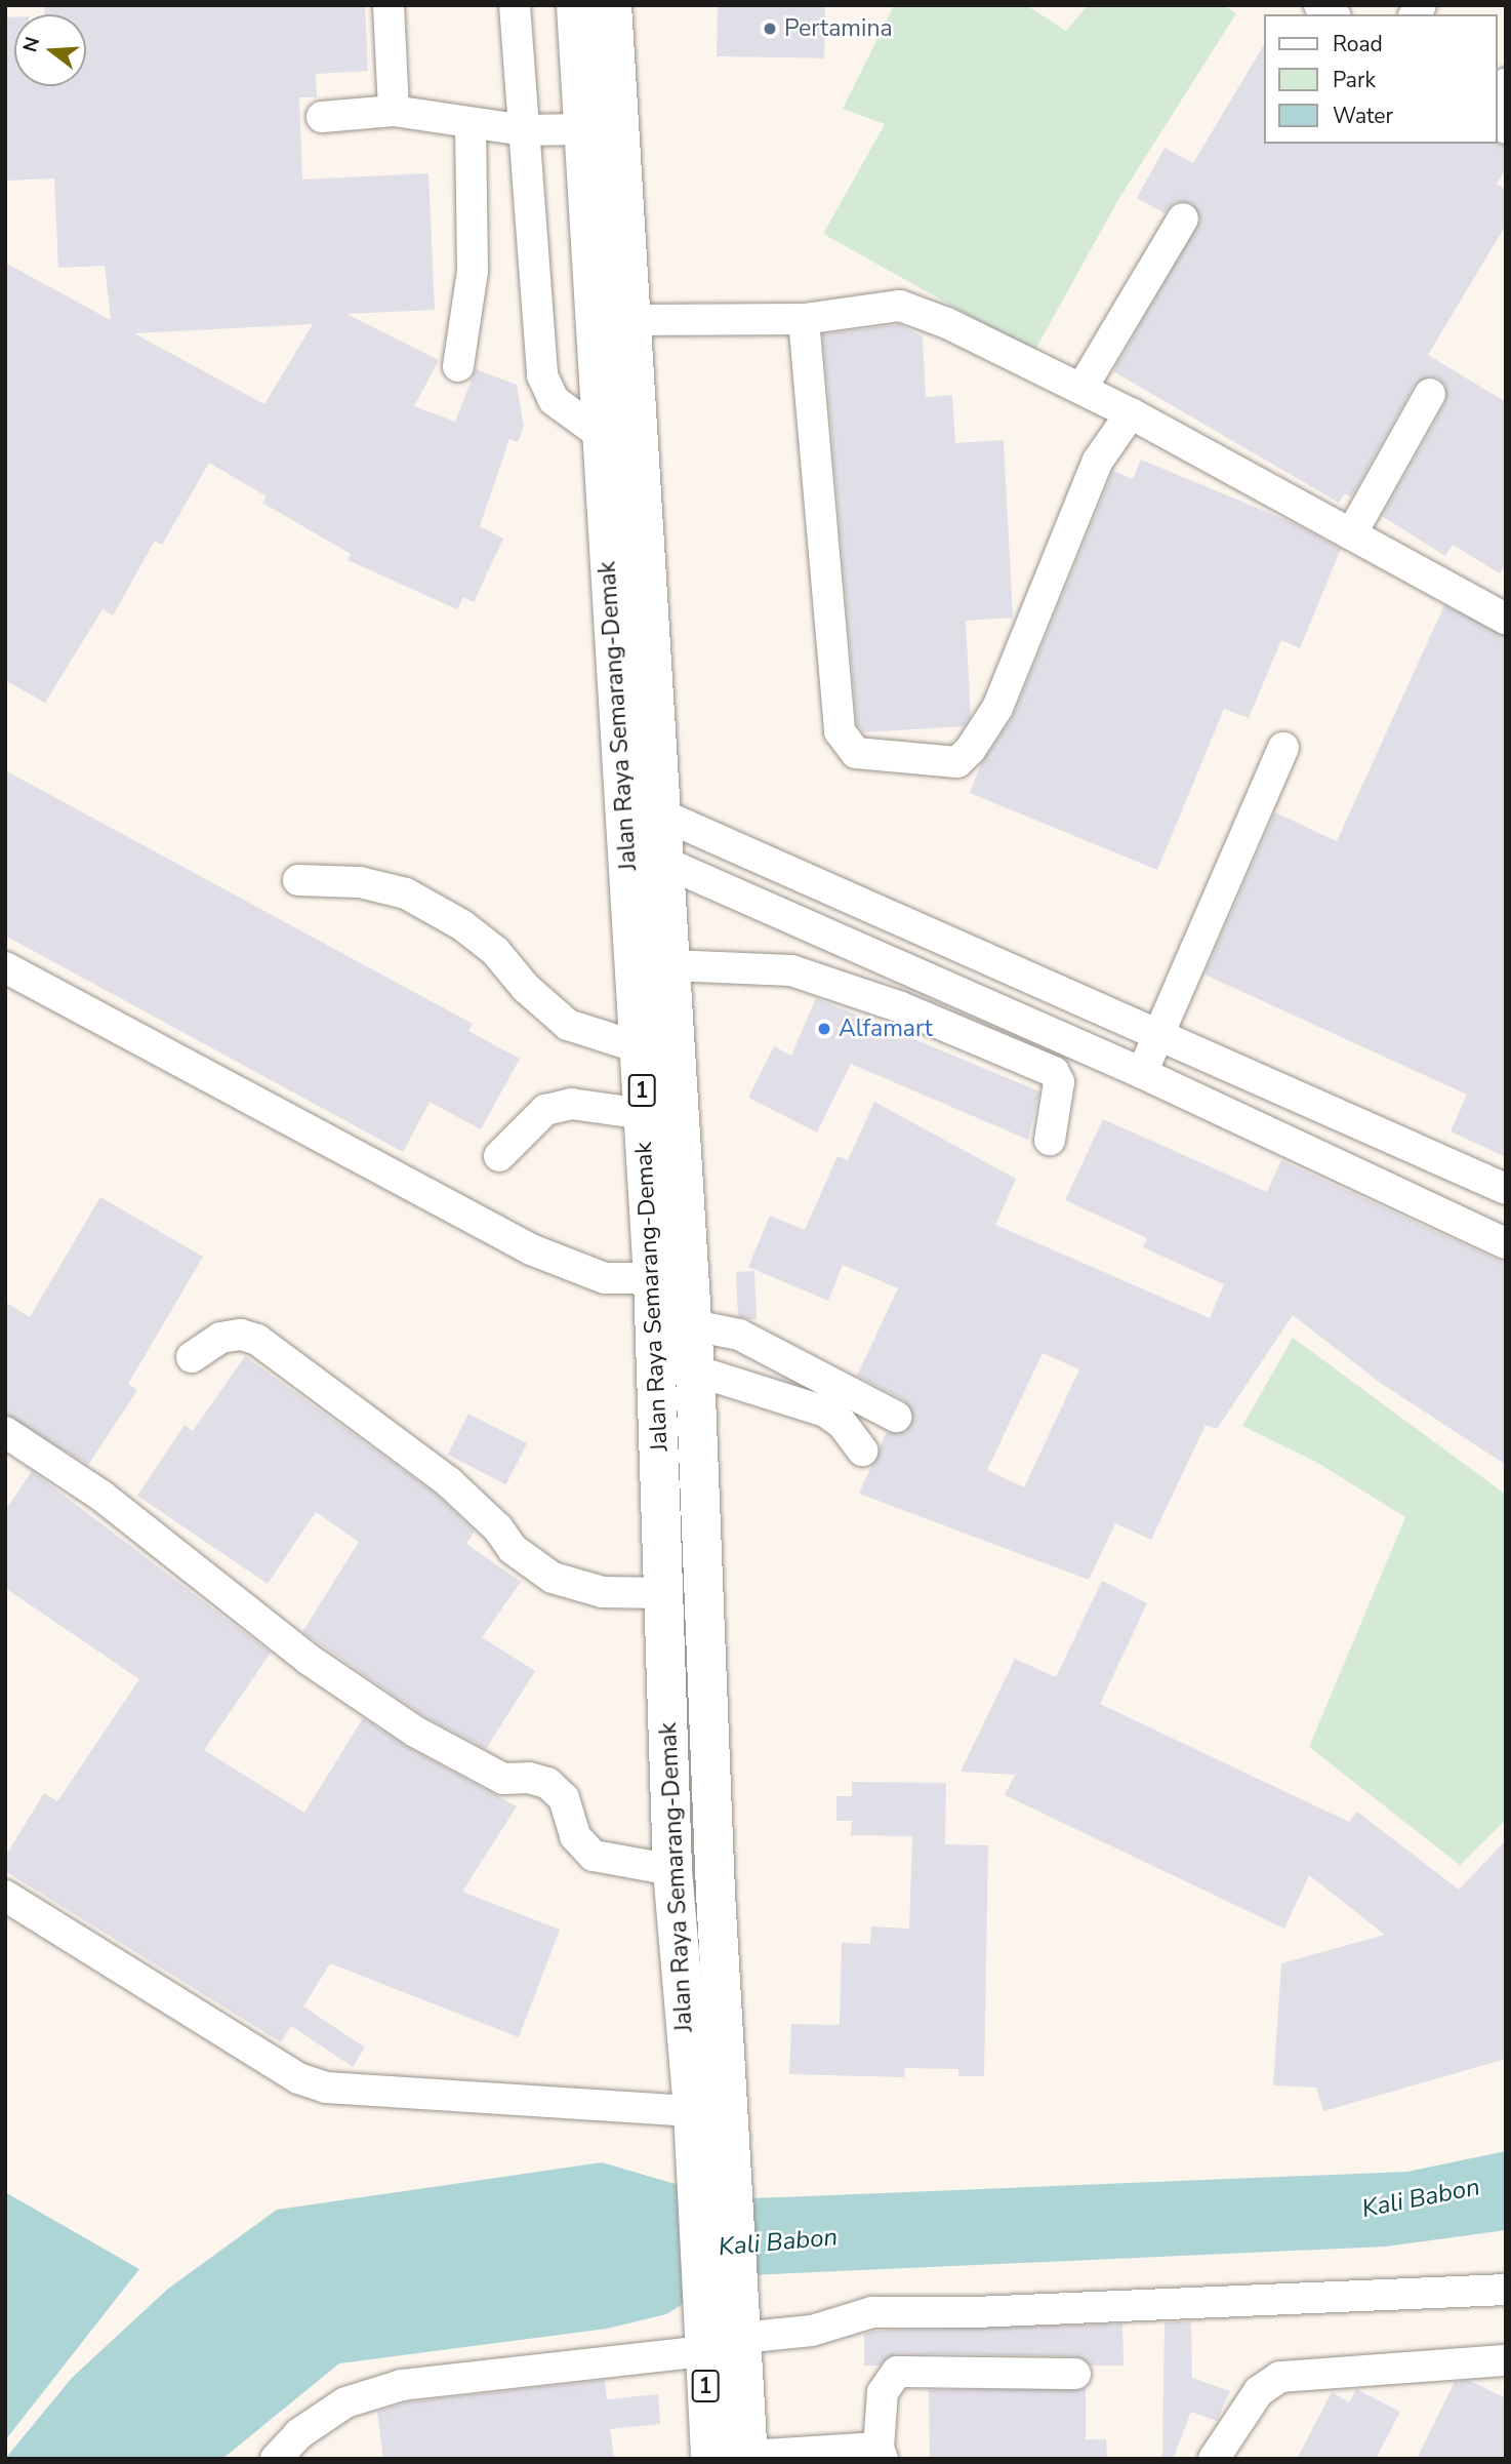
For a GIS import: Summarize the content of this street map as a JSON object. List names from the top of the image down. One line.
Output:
{"streets":{"highway":["Jalan Raya Semarang-Demak","1"]},"water":["Kali Babon"],"places":["Pertamina","Alfamart"],"legend":["Road","Park","Water"],"north":"left"}
